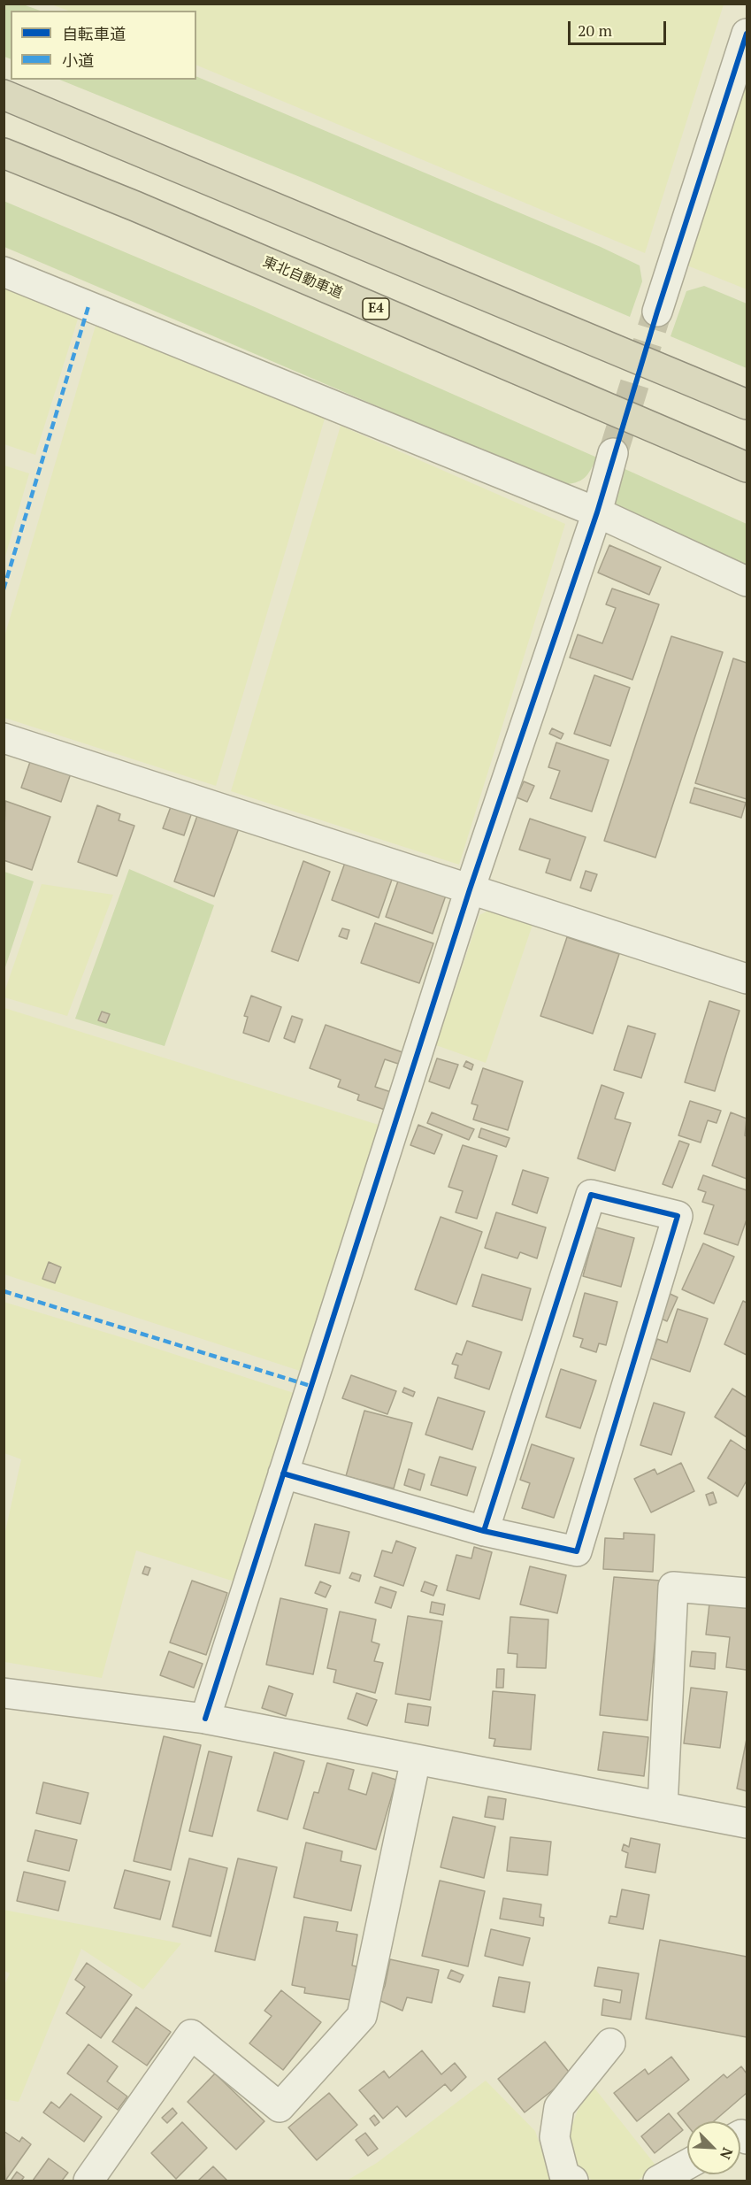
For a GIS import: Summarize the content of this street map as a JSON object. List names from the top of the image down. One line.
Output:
{"streets":{"highway":["東北自動車道","E4"]},"legend":["自転車道","小道"],"scale_bar":"20 m","north":"bottom right"}
